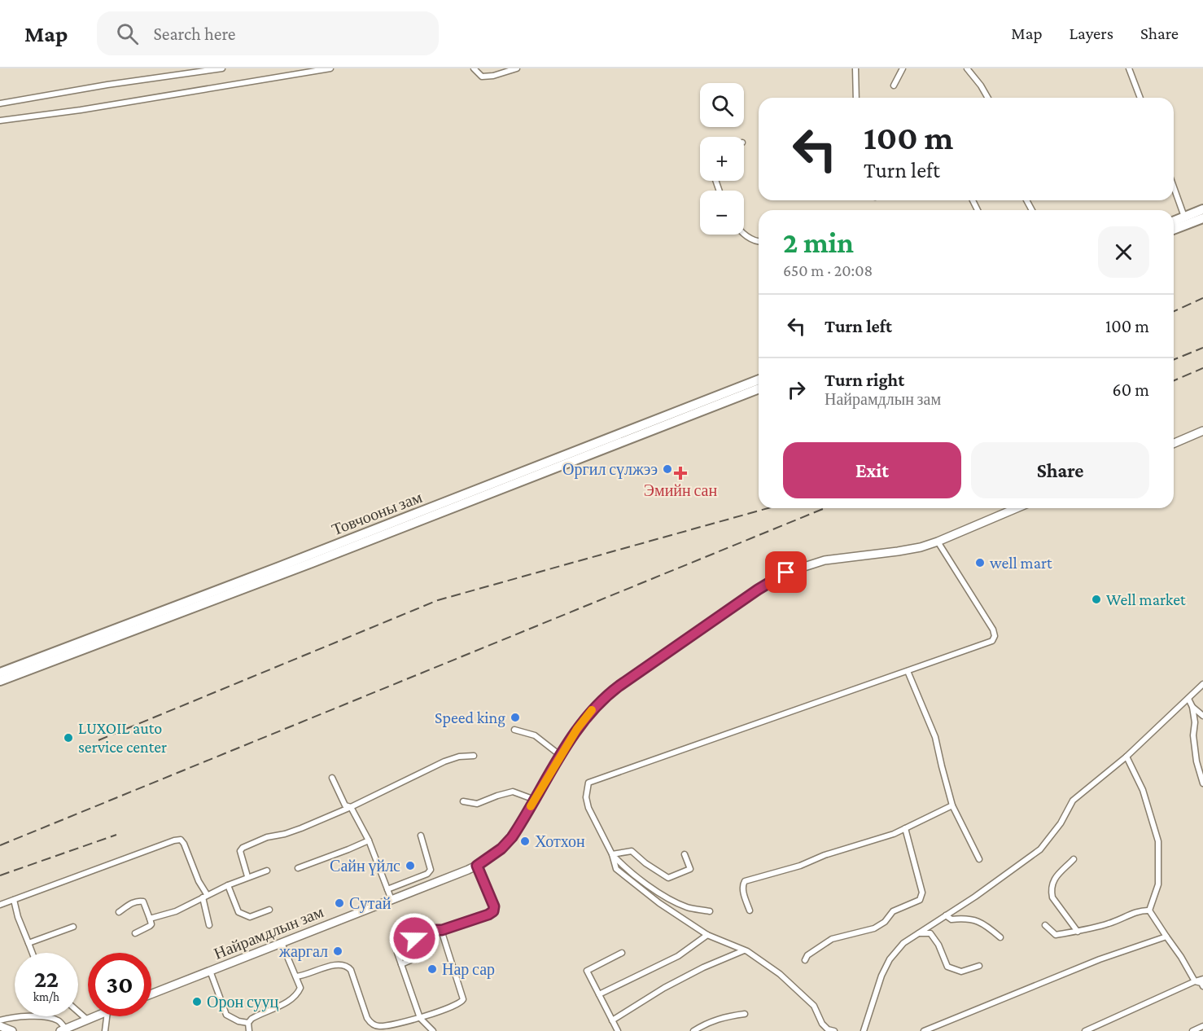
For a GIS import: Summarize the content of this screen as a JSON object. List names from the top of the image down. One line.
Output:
{"streets":{"highway":["Товчооны зам"],"main road":["Найрамдлын зам"]},"places":{"other":["Оргил сүлжээ","well mart","Well market","Speed king","LUXOIL auto service center","Хотхон","Сайн үйлс","Сутай","жаргал","Нар сар","Орон сууц"],"health":["Эмийн сан"]},"page":{"header":"Map","search":"Search here","nav":["Map","Layers","Share"],"map_buttons":["+","−"],"turn":["100 m","Turn left"],"heading":["2 min","650 m · 20:08"],"list":[{"name":"Turn left","value":"100 m"},{"name":"Turn right","note":"Найрамдлын зам","value":"60 m"}],"buttons":["Exit","Share"],"speed":"22 km/h","limit":"30"}}
